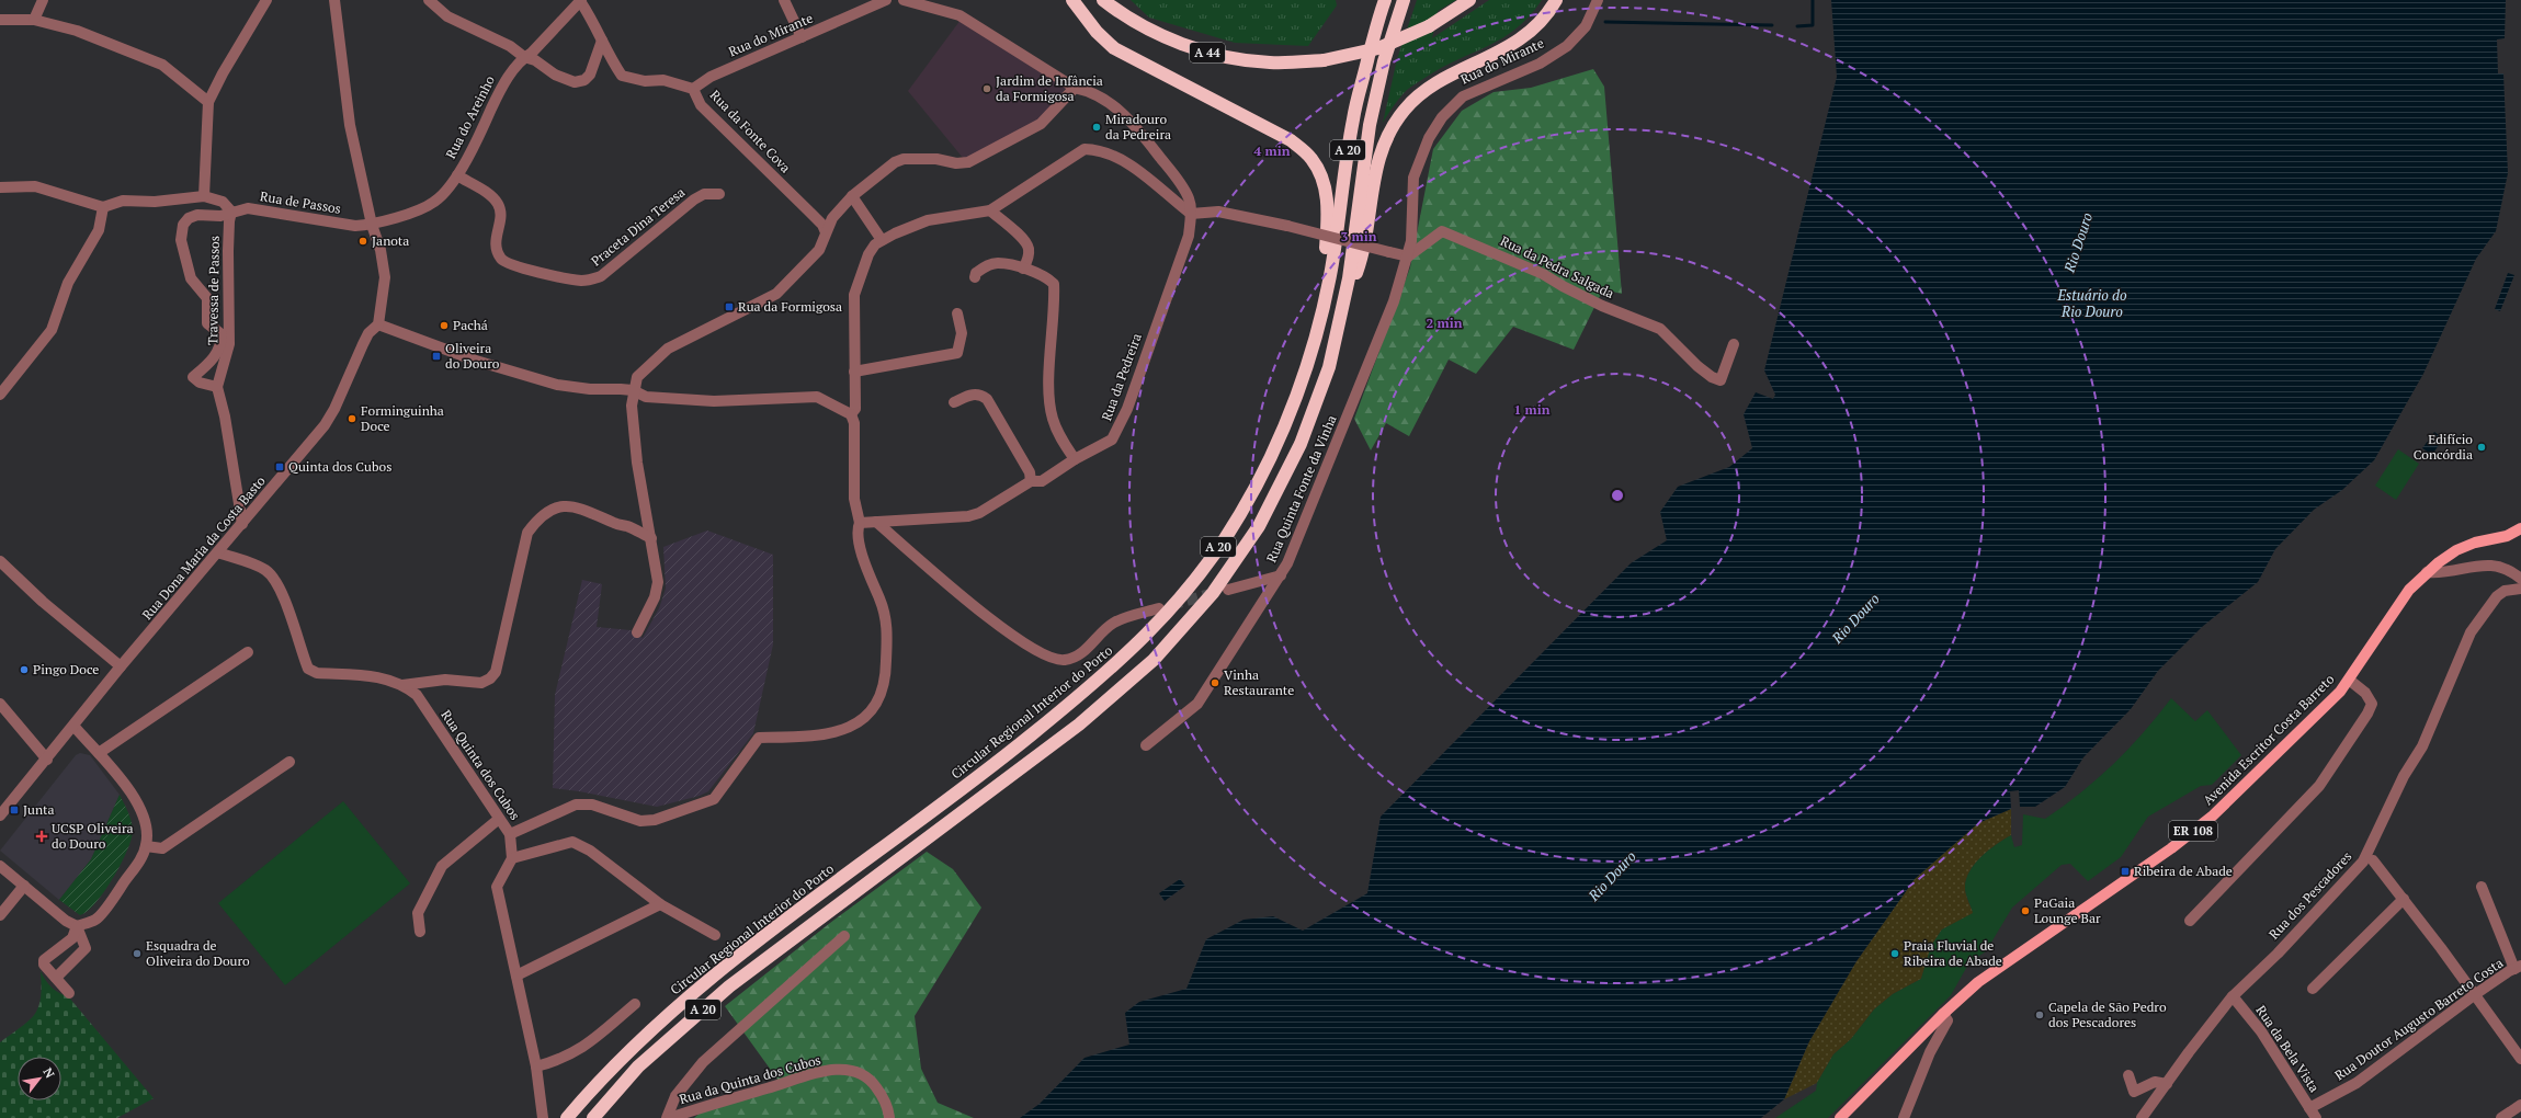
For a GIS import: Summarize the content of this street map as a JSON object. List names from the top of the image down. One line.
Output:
{"streets":{"highway":["A 44","A 20","Circular Regional Interior do Porto"],"main road":["Avenida Escritor Costa Barreto","ER 108"],"street":["Rua do Mirante","Rua do Areinho","Rua da Fonte Cova","Rua de Passos","Praceta Dina Teresa","Rua da Pedra Salgada","Travessa de Passos","Rua da Pedreira","Rua Quinta Fonte da Vinha","Rua Dona Maria da Costa Basto","Rua Quinta dos Cubos","Rua dos Pescadores","Rua Doutor Augusto Barreto Costa","Rua da Bela Vista","Rua da Quinta dos Cubos"]},"crossings":[["Rua do Mirante","Rua da Fonte Cova"],["Rua do Mirante","Rua da Pedra Salgada"],["Rua do Mirante","Rua Quinta Fonte da Vinha"],["Rua do Areinho","Rua da Fonte Cova"],["Rua do Areinho","Rua de Passos"],["Rua do Areinho","Praceta Dina Teresa"],["Rua de Passos","Travessa de Passos"],["Rua da Pedra Salgada","Rua Quinta Fonte da Vinha"],["Rua Dona Maria da Costa Basto","Rua Quinta dos Cubos"],["Rua dos Pescadores","Rua da Bela Vista"],["Rua Doutor Augusto Barreto Costa","Rua da Bela Vista"]],"water":["Rio Douro","Estuário do Rio Douro"],"places":{"other":["Jardim de Infância da Formigosa","Miradouro da Pedreira","Janota","Pachá","Forminguinha Doce","Edifício Concórdia","Pingo Doce","Vinha Restaurante","PaGaia Lounge Bar","Esquadra de Oliveira do Douro","Praia Fluvial de Ribeira de Abade","Capela de São Pedro dos Pescadores"],"transit":["Rua da Formigosa","Oliveira do Douro","Quinta dos Cubos","Junta","Ribeira de Abade"],"health":["UCSP Oliveira do Douro"]},"north":"top right","rings":["4 min","3 min","2 min","1 min"]}
